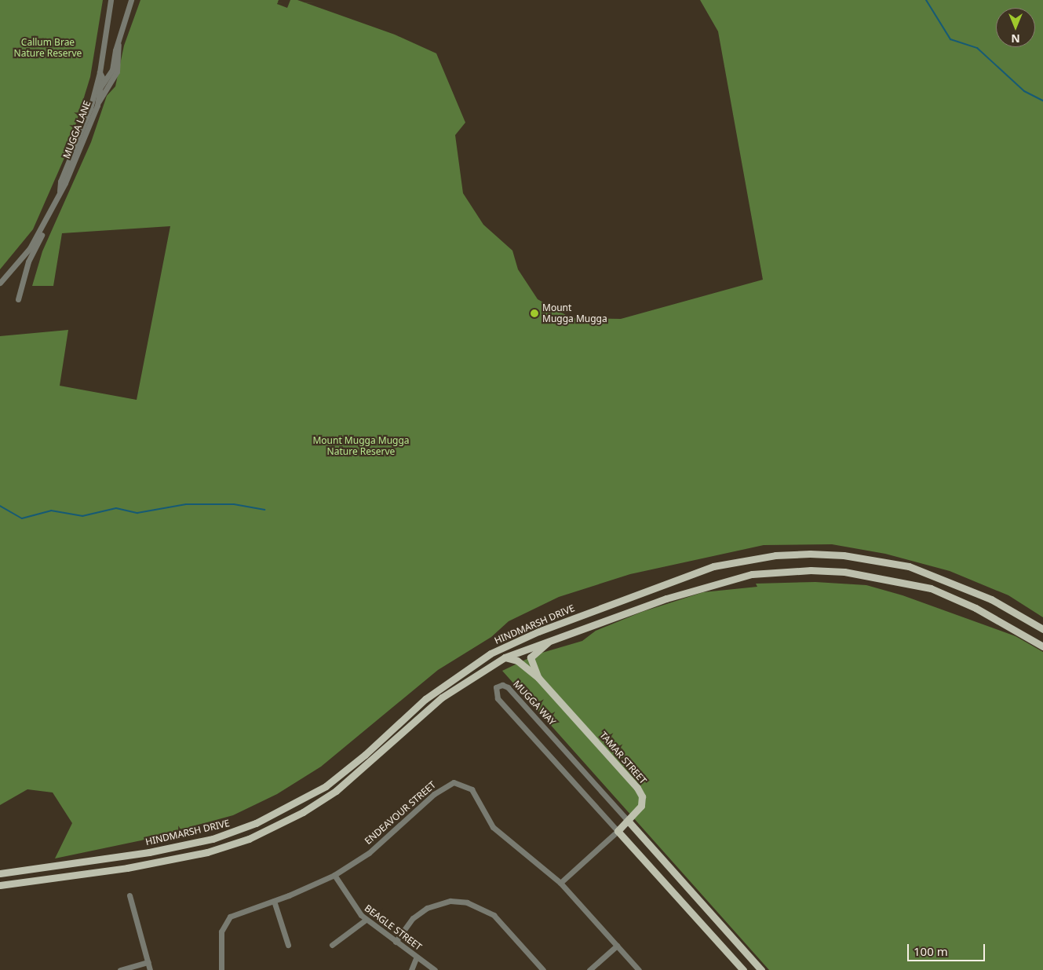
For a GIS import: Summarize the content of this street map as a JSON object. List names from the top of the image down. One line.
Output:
{"streets":{"main road":["HINDMARSH DRIVE","MUGGA WAY","TAMAR STREET"],"street":["MUGGA LANE","ENDEAVOUR STREET","BEAGLE STREET"]},"crossings":[["HINDMARSH DRIVE","TAMAR STREET"],["MUGGA WAY","TAMAR STREET"],["TAMAR STREET","ENDEAVOUR STREET"],["ENDEAVOUR STREET","BEAGLE STREET"]],"parks":["Callum Brae Nature Reserve","Mount Mugga Mugga Nature Reserve"],"places":["Mount Mugga Mugga"],"scale_bar":"100 m","north":"bottom"}
